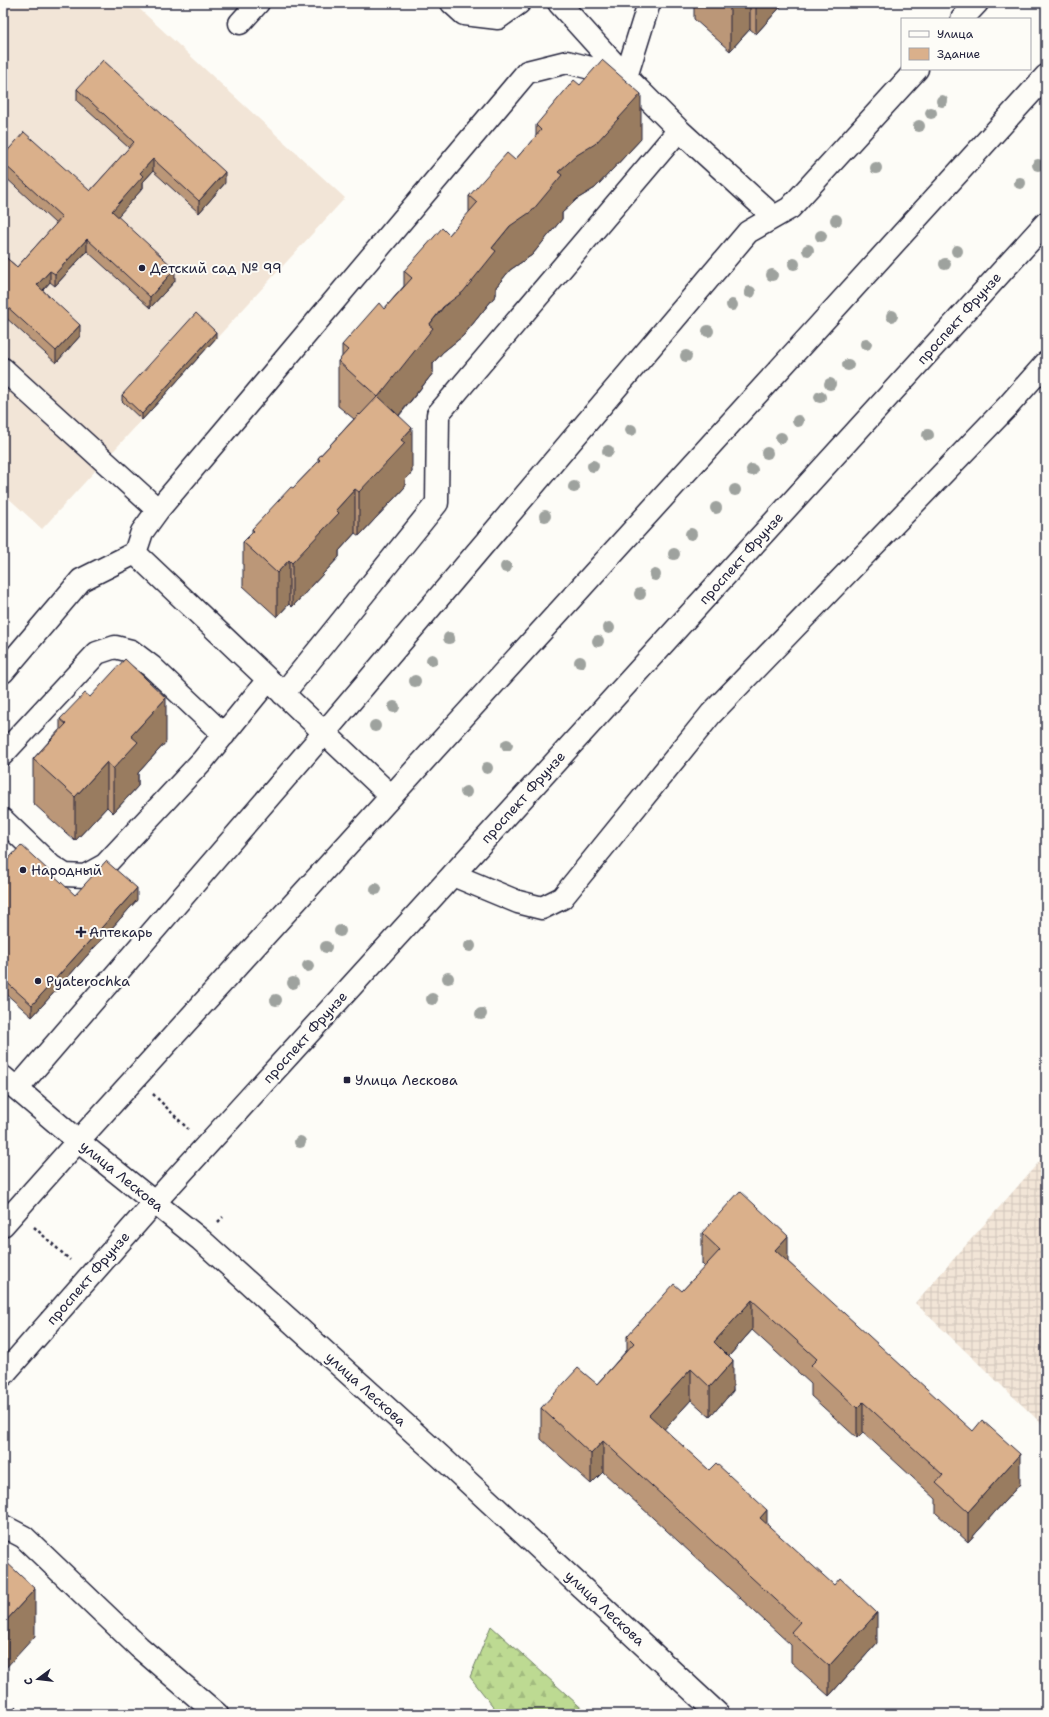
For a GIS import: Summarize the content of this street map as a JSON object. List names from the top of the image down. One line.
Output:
{"streets":{"main road":["проспект Фрунзе","улица Лескова"]},"crossings":[["проспект Фрунзе","улица Лескова"]],"places":{"other":["Детский сад № 99","Народный","Pyaterochka"],"health":["Аптекарь"],"transit":["Улица Лескова"]},"legend":["Улица","Здание"],"north":"left"}
